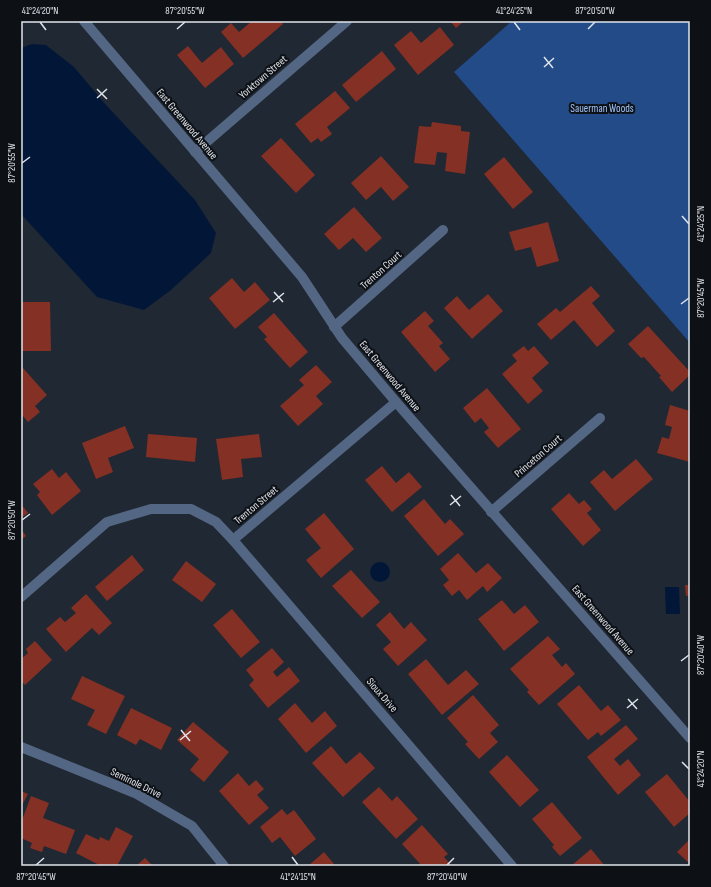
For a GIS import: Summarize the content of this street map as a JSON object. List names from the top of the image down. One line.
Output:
{"streets":{"street":["Yorktown Street","East Greenwood Avenue","Trenton Court","Princeton Court","Trenton Street","Sioux Drive","Seminole Drive"]},"crossings":[["Yorktown Street","East Greenwood Avenue"],["East Greenwood Avenue","Trenton Court"],["East Greenwood Avenue","Princeton Court"],["East Greenwood Avenue","Trenton Street"],["Trenton Street","Sioux Drive"]],"parks":["Sauerman Woods"],"coordinates":["41°24'20\"N","87°20'55\"W","41°24'25\"N","87°20'50\"W","87°20'45\"W","87°20'40\"W","41°24'15\"N"]}
